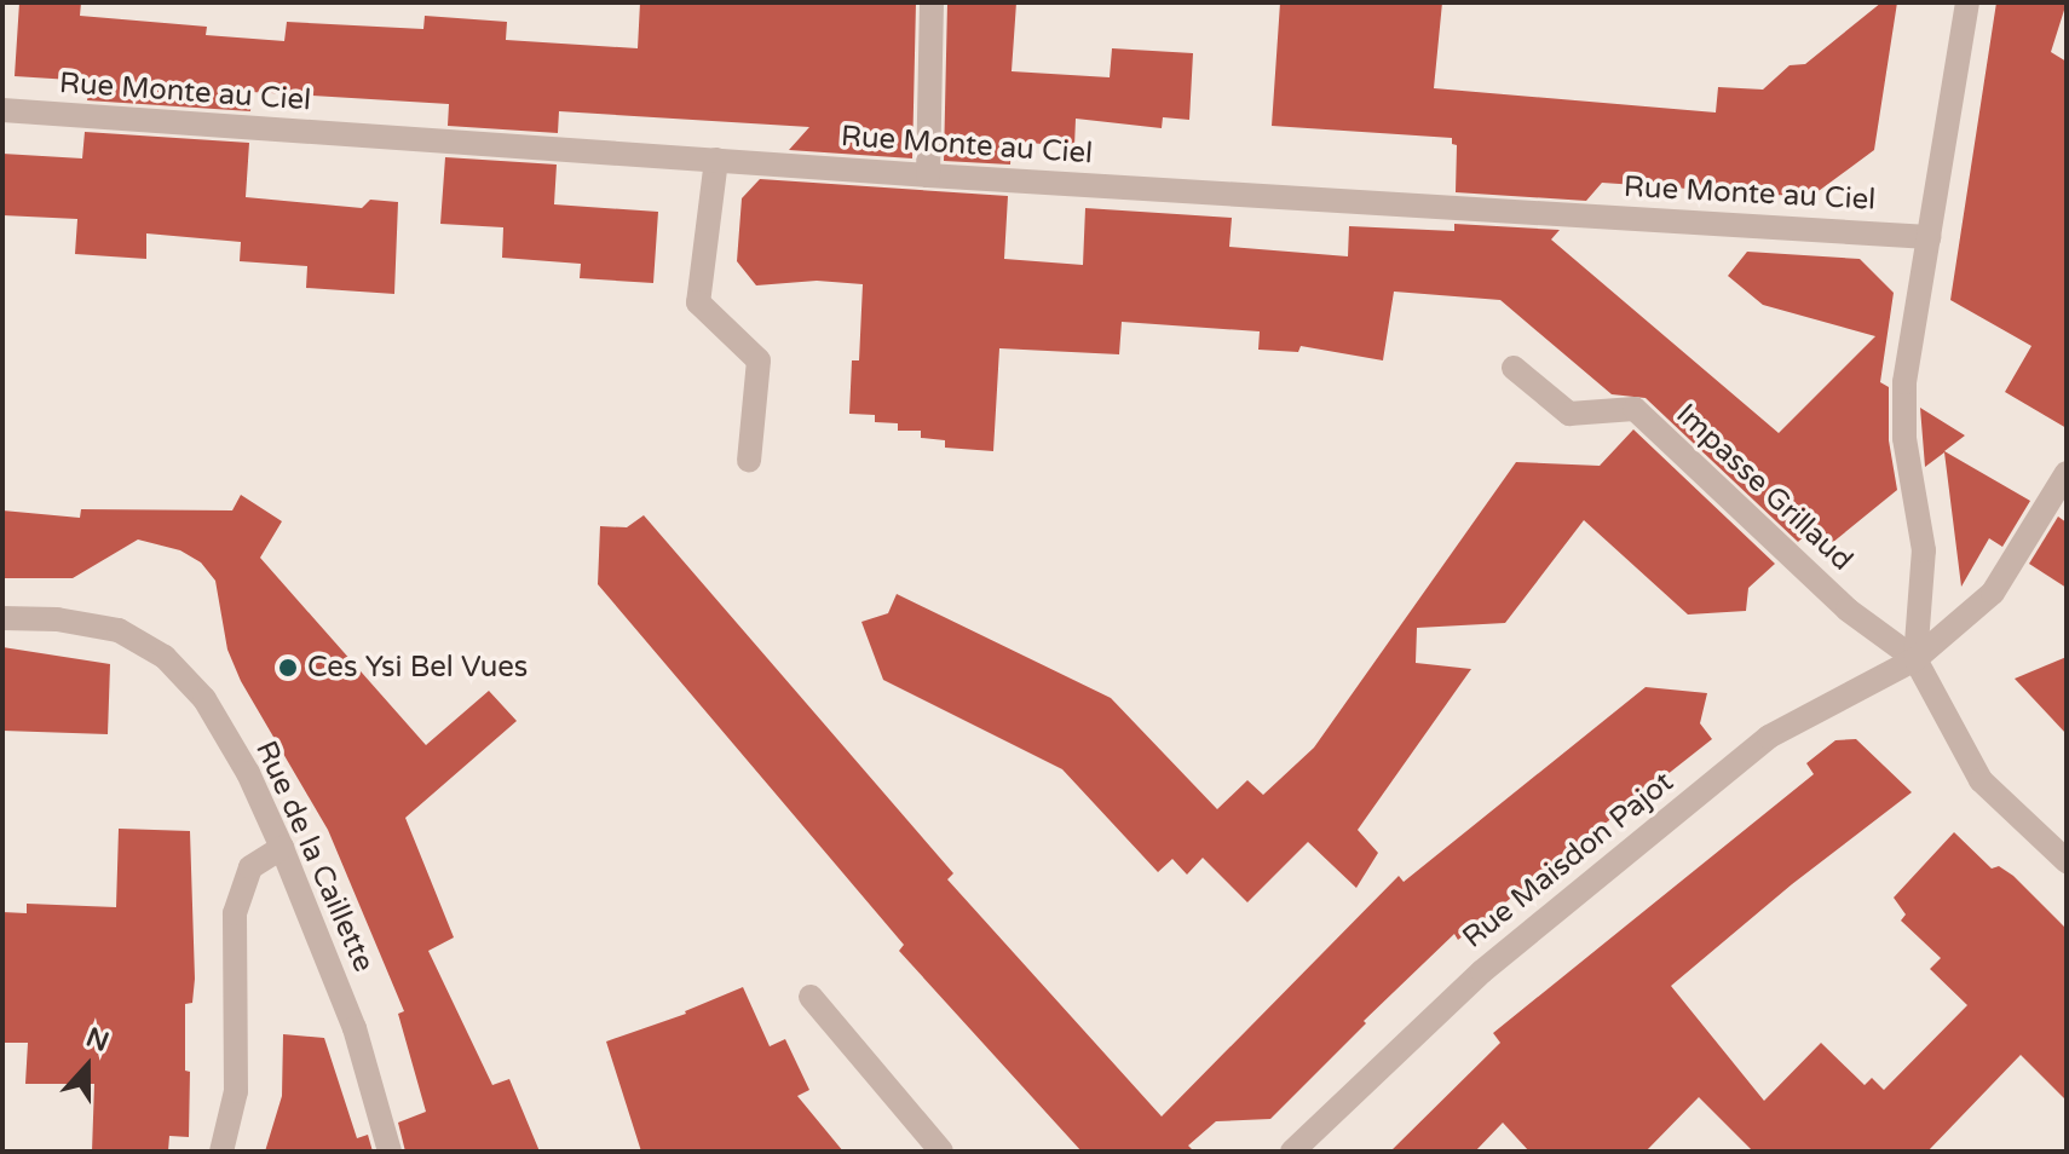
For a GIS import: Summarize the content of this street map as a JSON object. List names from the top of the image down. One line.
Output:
{"streets":{"street":["Rue Monte au Ciel","Impasse Grillaud","Rue de la Caillette","Rue Maisdon Pajot"]},"crossings":[["Impasse Grillaud","Rue Maisdon Pajot"]],"places":["Ces Ysi Bel Vues"],"north":"top"}
